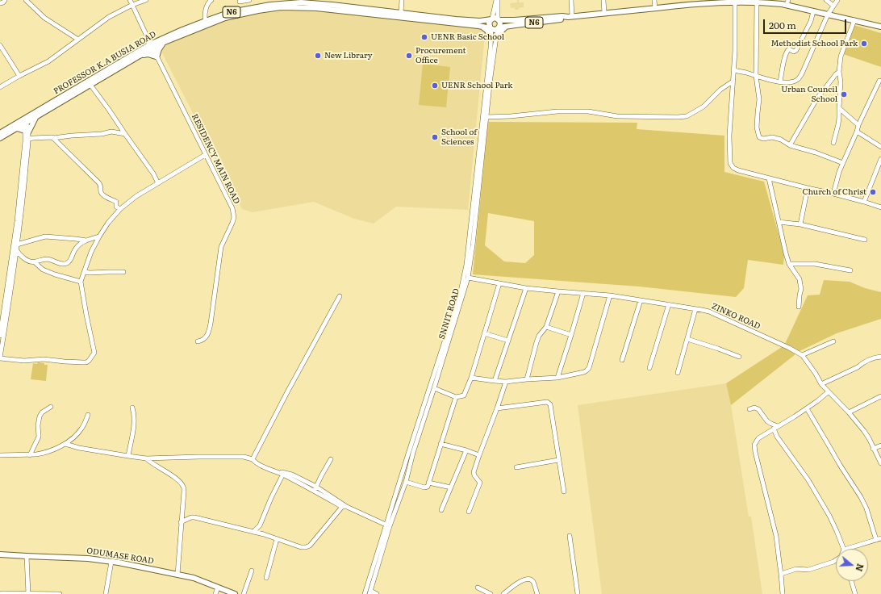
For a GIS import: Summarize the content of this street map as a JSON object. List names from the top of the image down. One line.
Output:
{"streets":{"main road":["N6","PROFESSOR K.A BUSIA ROAD","ODUMASE ROAD"],"street":["RESIDENCY MAIN ROAD","SNNIT ROAD","ZINKO ROAD"]},"crossings":[["N6","PROFESSOR K.A BUSIA ROAD"],["N6","SNNIT ROAD"],["PROFESSOR K.A BUSIA ROAD","RESIDENCY MAIN ROAD"],["PROFESSOR K.A BUSIA ROAD","SNNIT ROAD"],["SNNIT ROAD","ZINKO ROAD"]],"places":["UENR Basic School","Methodist School Park","New Library","Procurement Office","UENR School Park","Urban Council School","School of Sciences","Church of Christ"],"scale_bar":"200 m","north":"right"}
